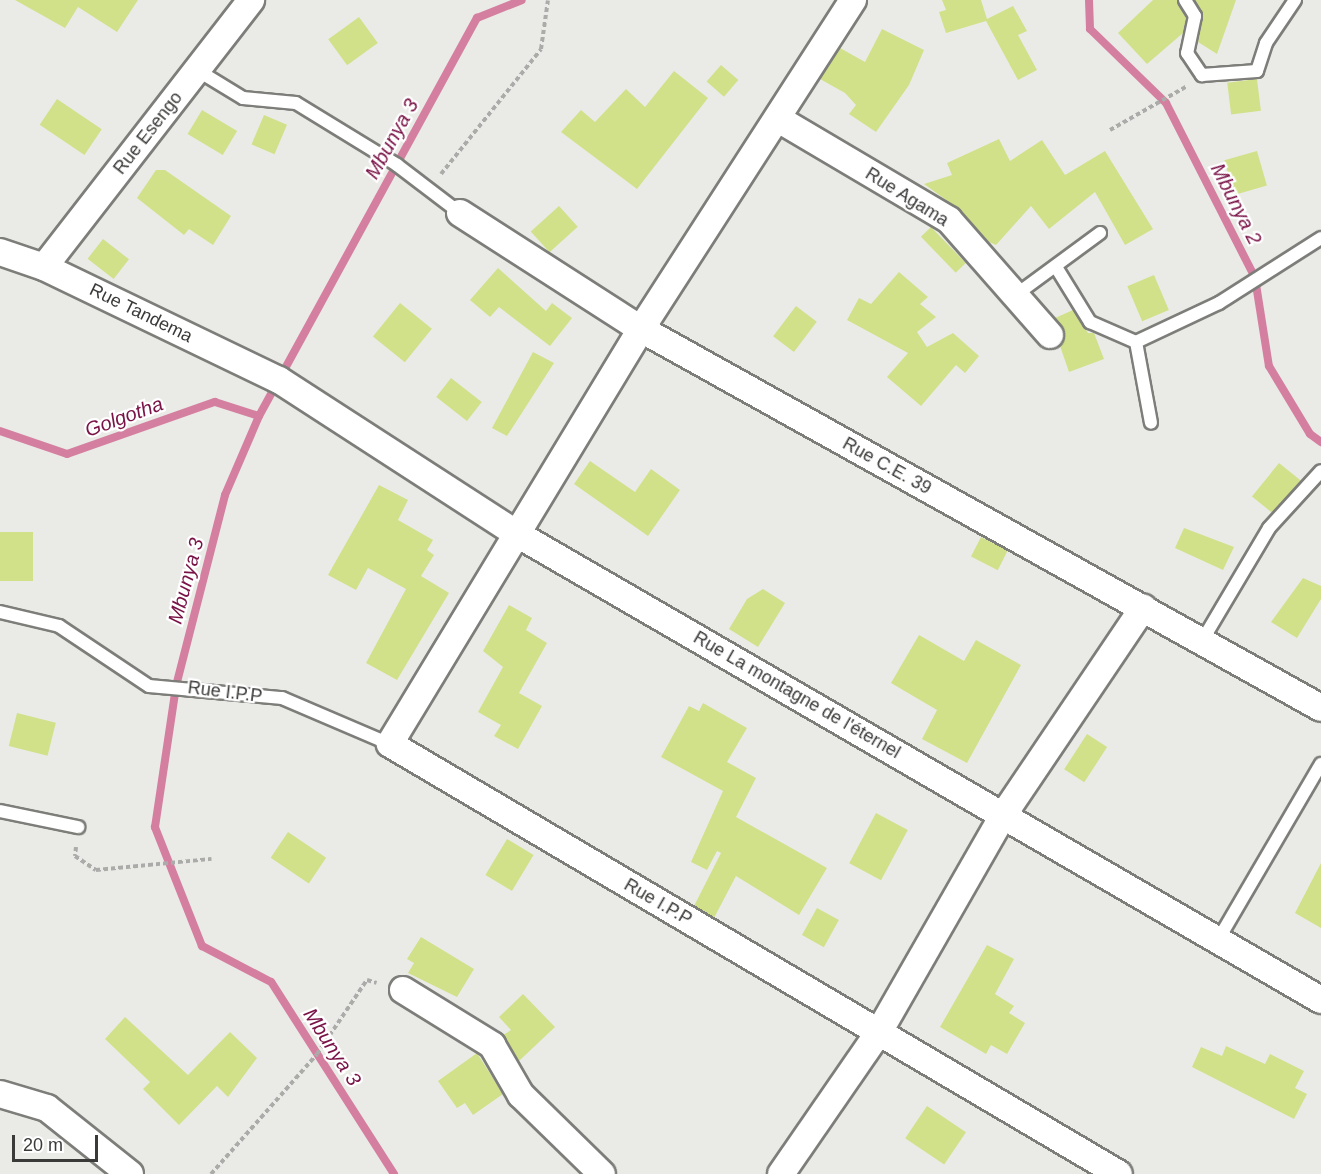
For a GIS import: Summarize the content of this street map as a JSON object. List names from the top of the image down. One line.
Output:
{"streets":{"street":["Rue Esengo","Rue Agama","Rue Tandema","Rue C.E. 39","Rue I.P.P","Rue La montagne de l'éternel"]},"crossings":[["Rue Esengo","Rue Tandema"],["Rue Tandema","Rue La montagne de l'éternel"]],"water":["Mbunya 3","Mbunya 2","Golgotha"],"scale_bar":"20 m"}
